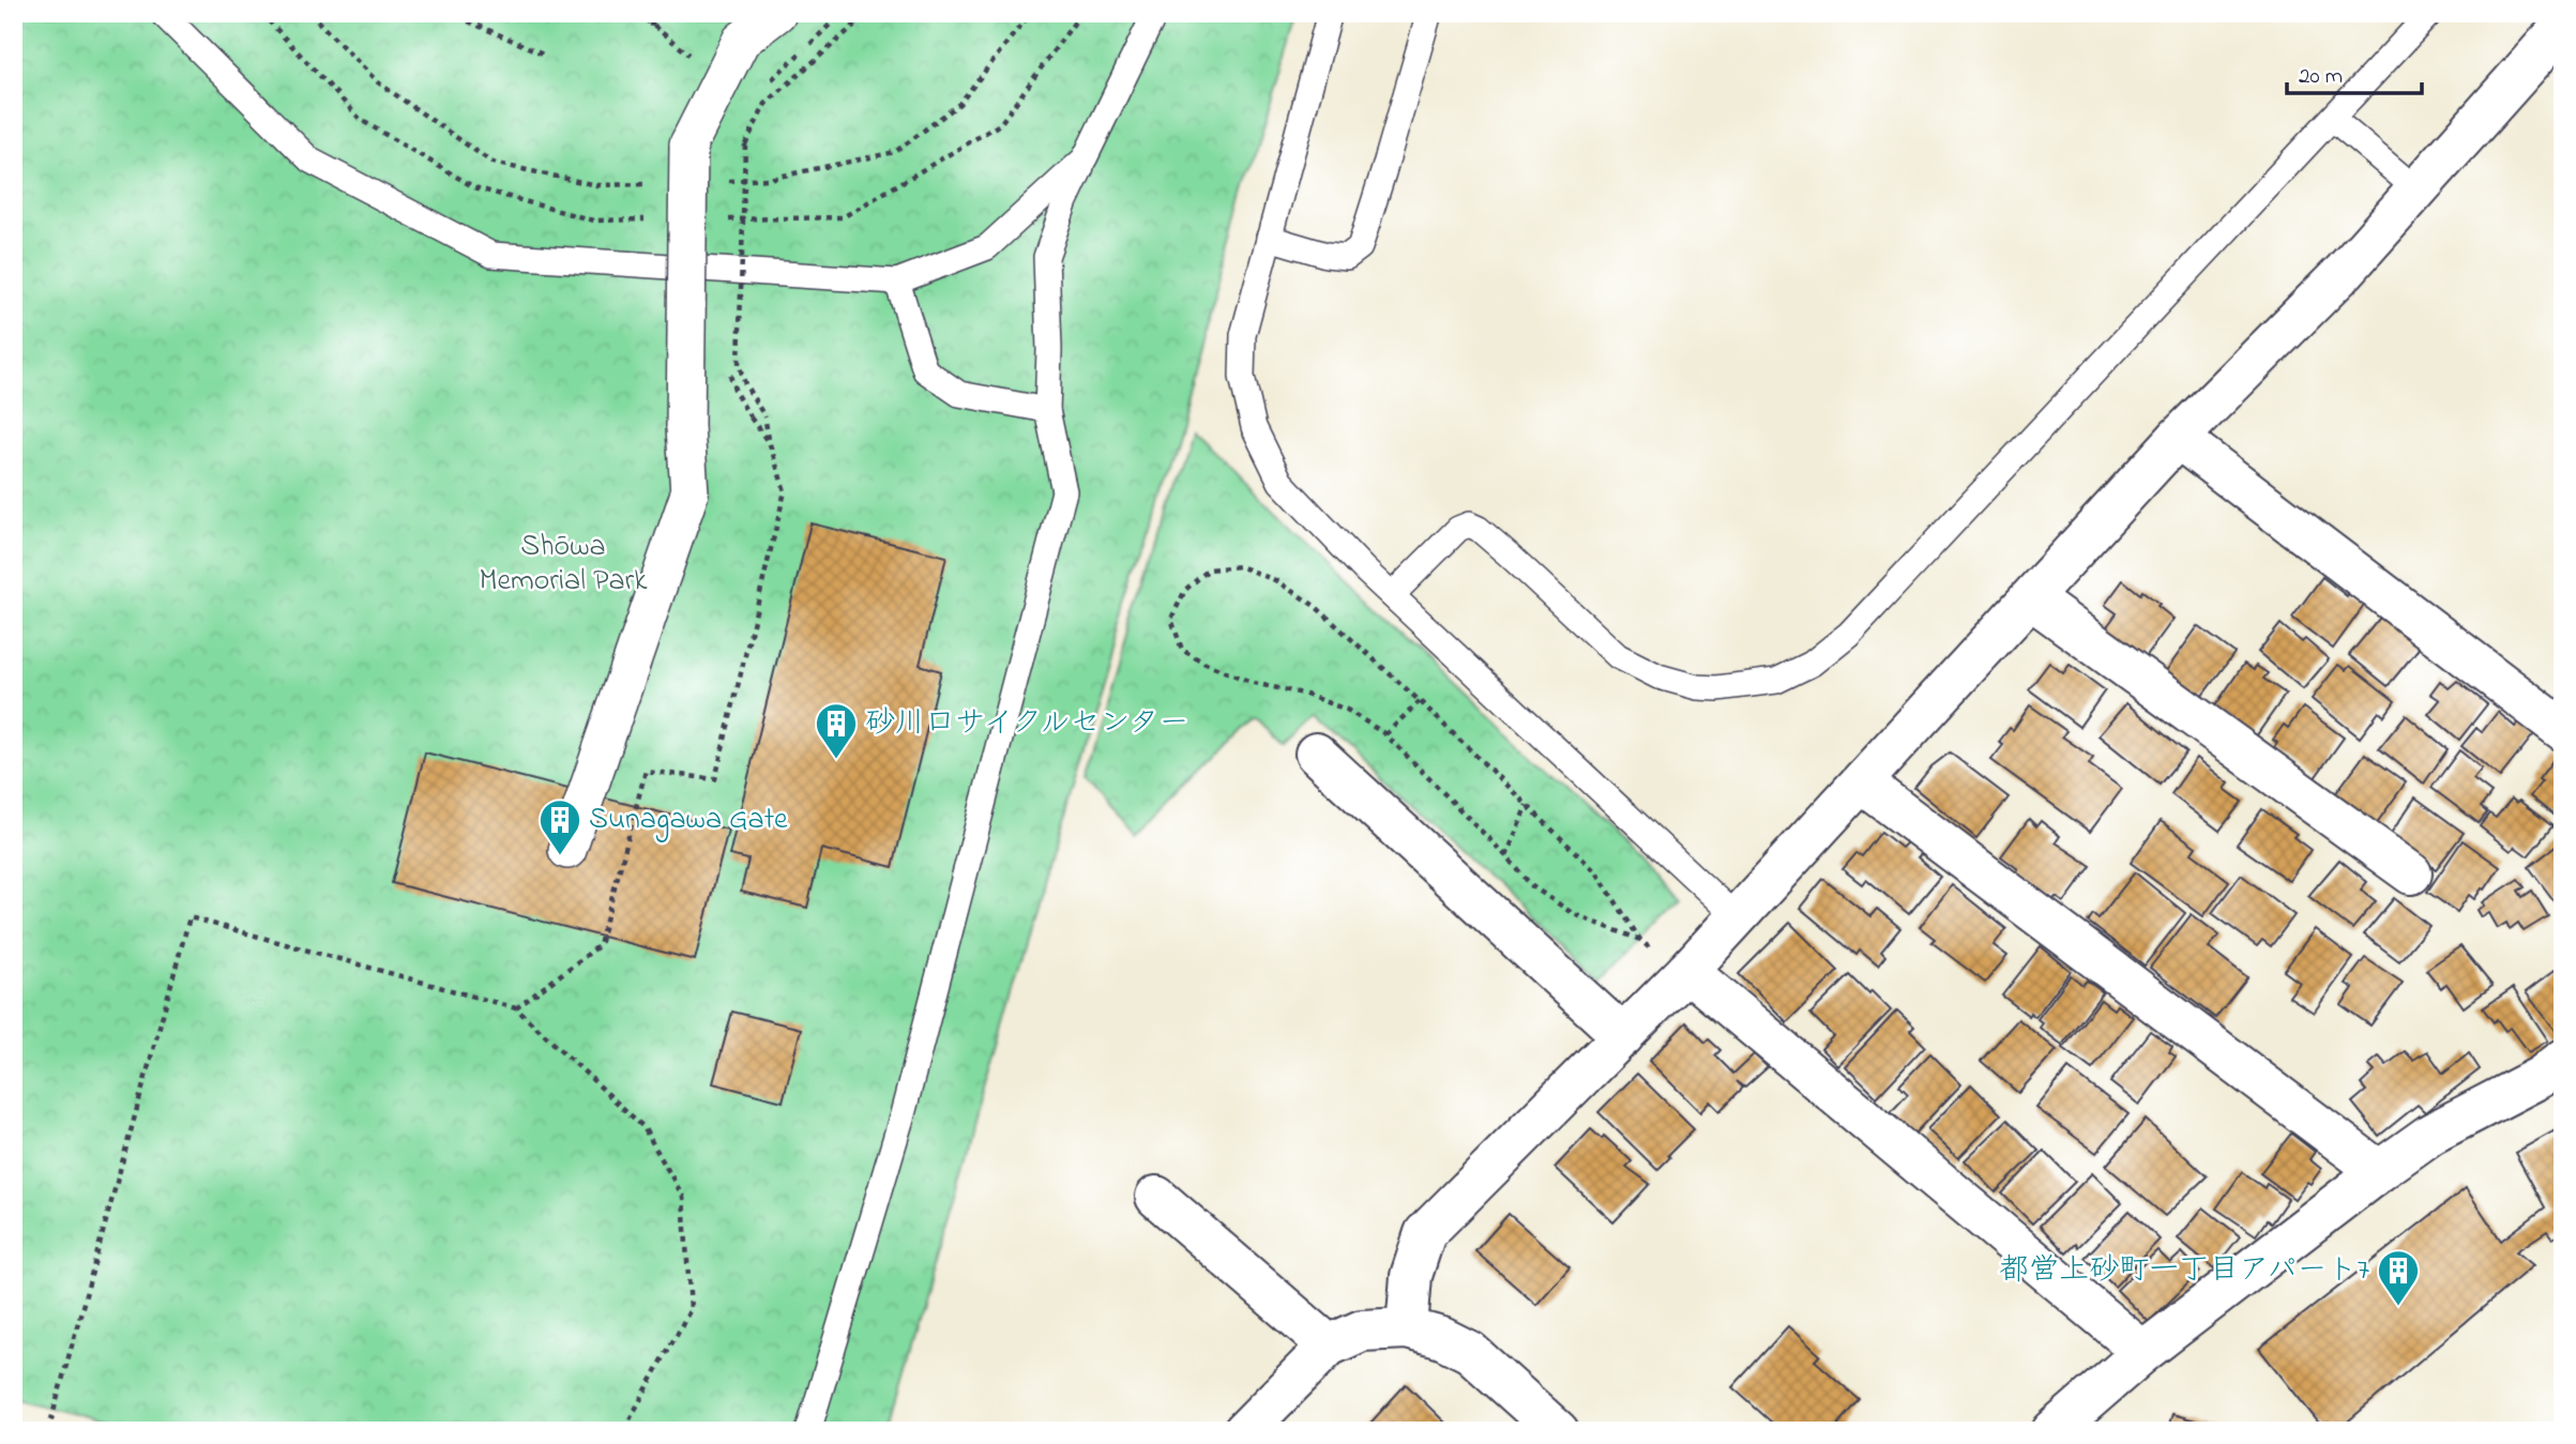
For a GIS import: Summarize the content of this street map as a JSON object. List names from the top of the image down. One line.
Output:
{"parks":["Shōwa Memorial Park"],"places":{"building":["砂川口サイクルセンター","Sunagawa Gate","都営上砂町一丁目アパート7"]},"scale_bar":"20 m"}
